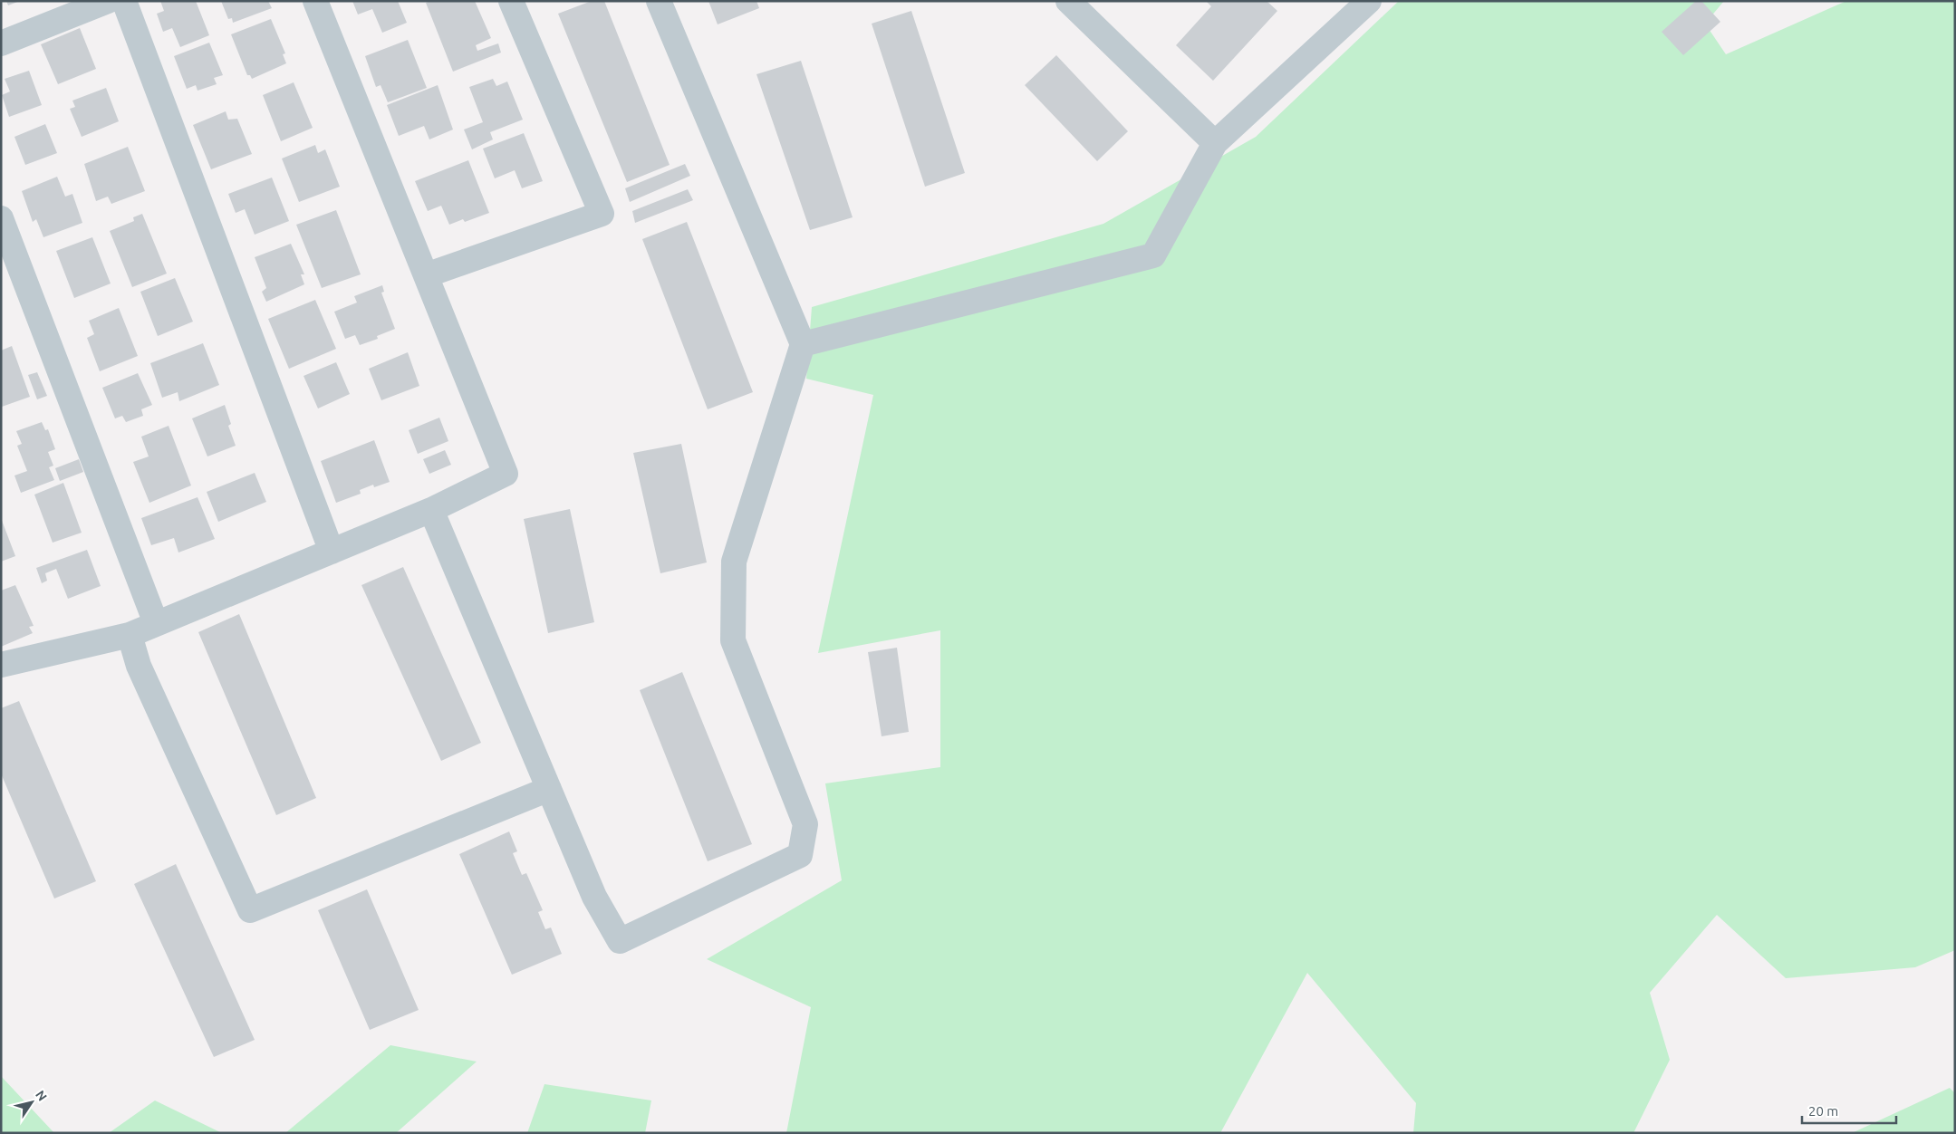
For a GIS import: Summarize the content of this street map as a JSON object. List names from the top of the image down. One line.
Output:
{"scale_bar":"20 m","north":"top right"}
